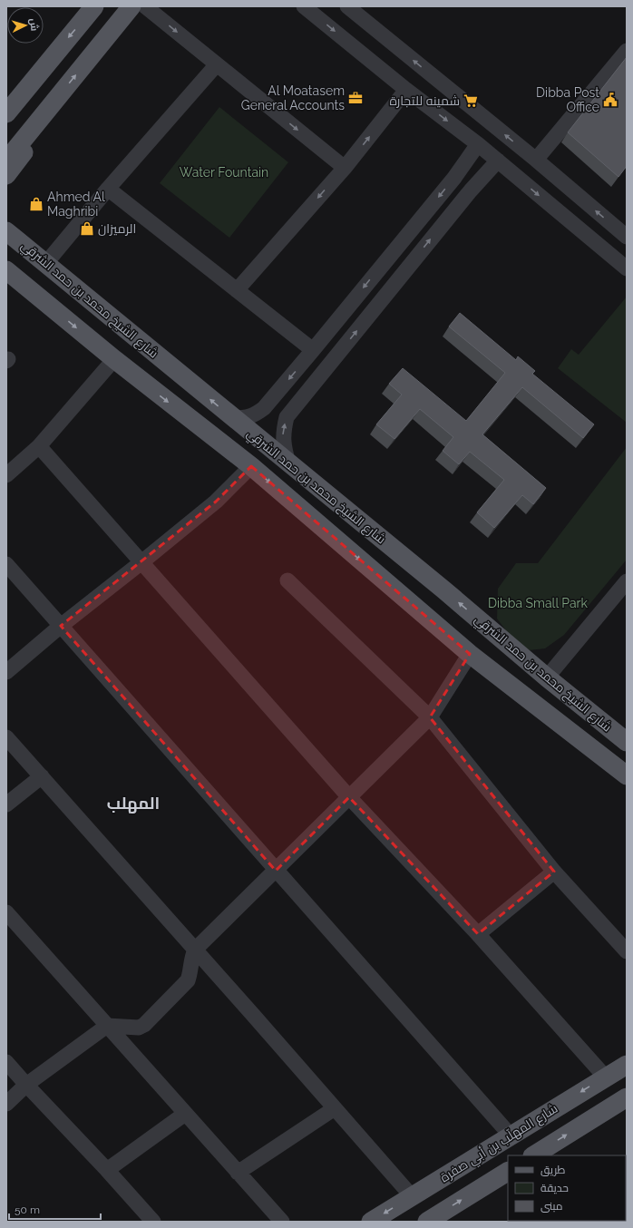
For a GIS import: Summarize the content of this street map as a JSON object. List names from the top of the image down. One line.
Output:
{"streets":{"main road":["شارع الشيخ محمد بن حمد الشرقي","شارع المهلّب بن أبي صفرة"]},"districts":["المهلب"],"parks":["Water Fountain","Dibba Small Park"],"places":{"office":["Al Moatasem General Accounts"],"public building":["Dibba Post Office"],"supermarket":["شمينه للتجارة"],"shop":["Ahmed Al Maghribi","الرميزان"]},"legend":["طريق","حديقة","مبنى"],"scale_bar":"50 m","north":"right"}
